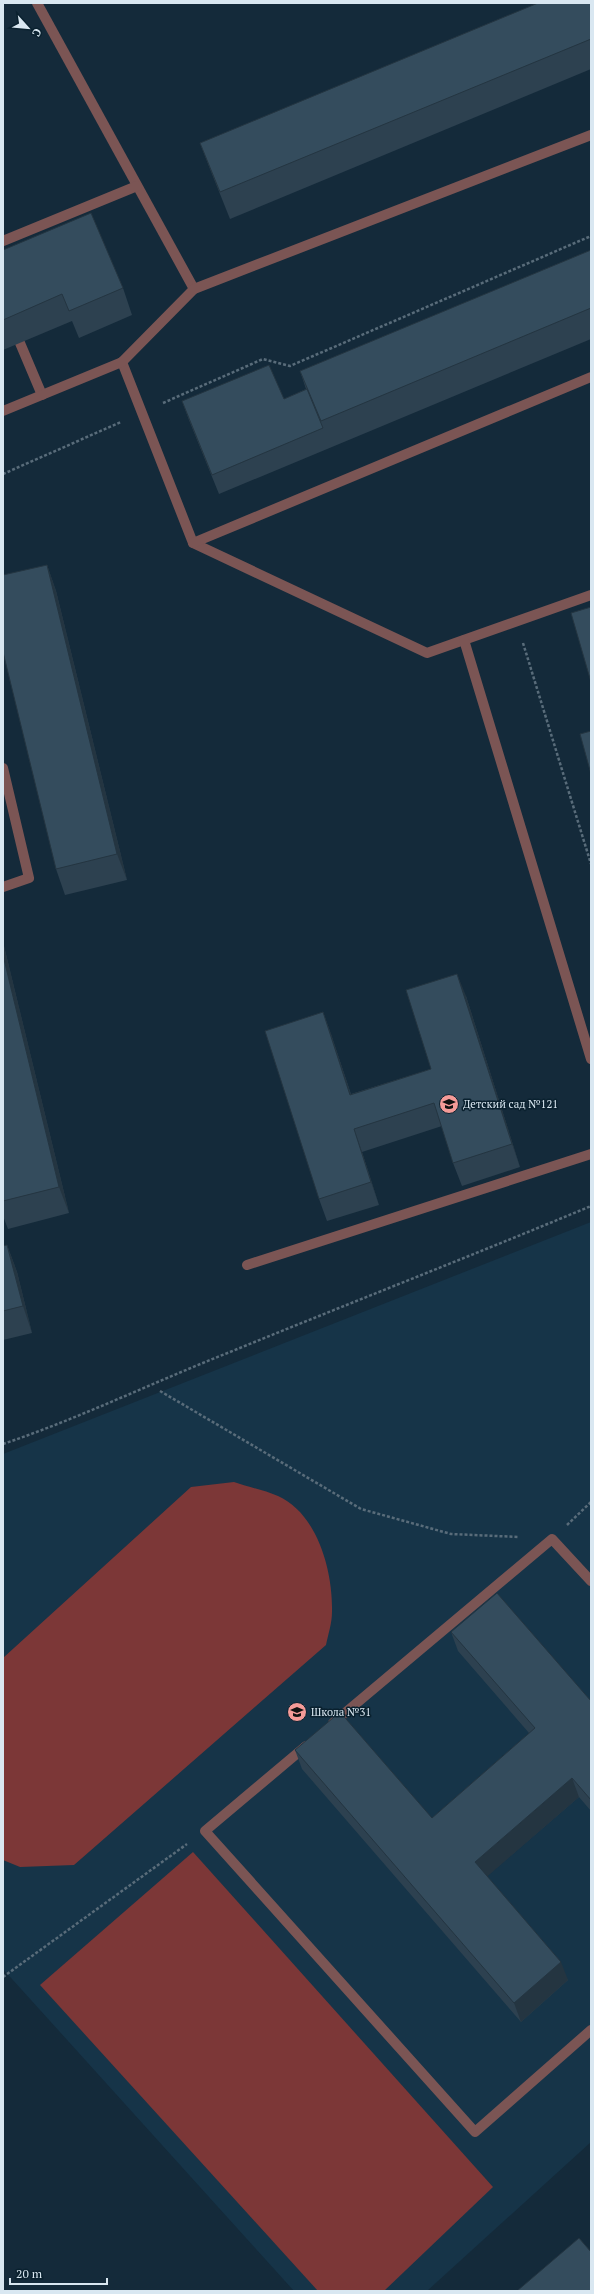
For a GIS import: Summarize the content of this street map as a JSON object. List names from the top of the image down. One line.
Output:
{"places":{"school or university":["Детский сад №121","Школа №31"]},"scale_bar":"20 m","north":"bottom right"}
